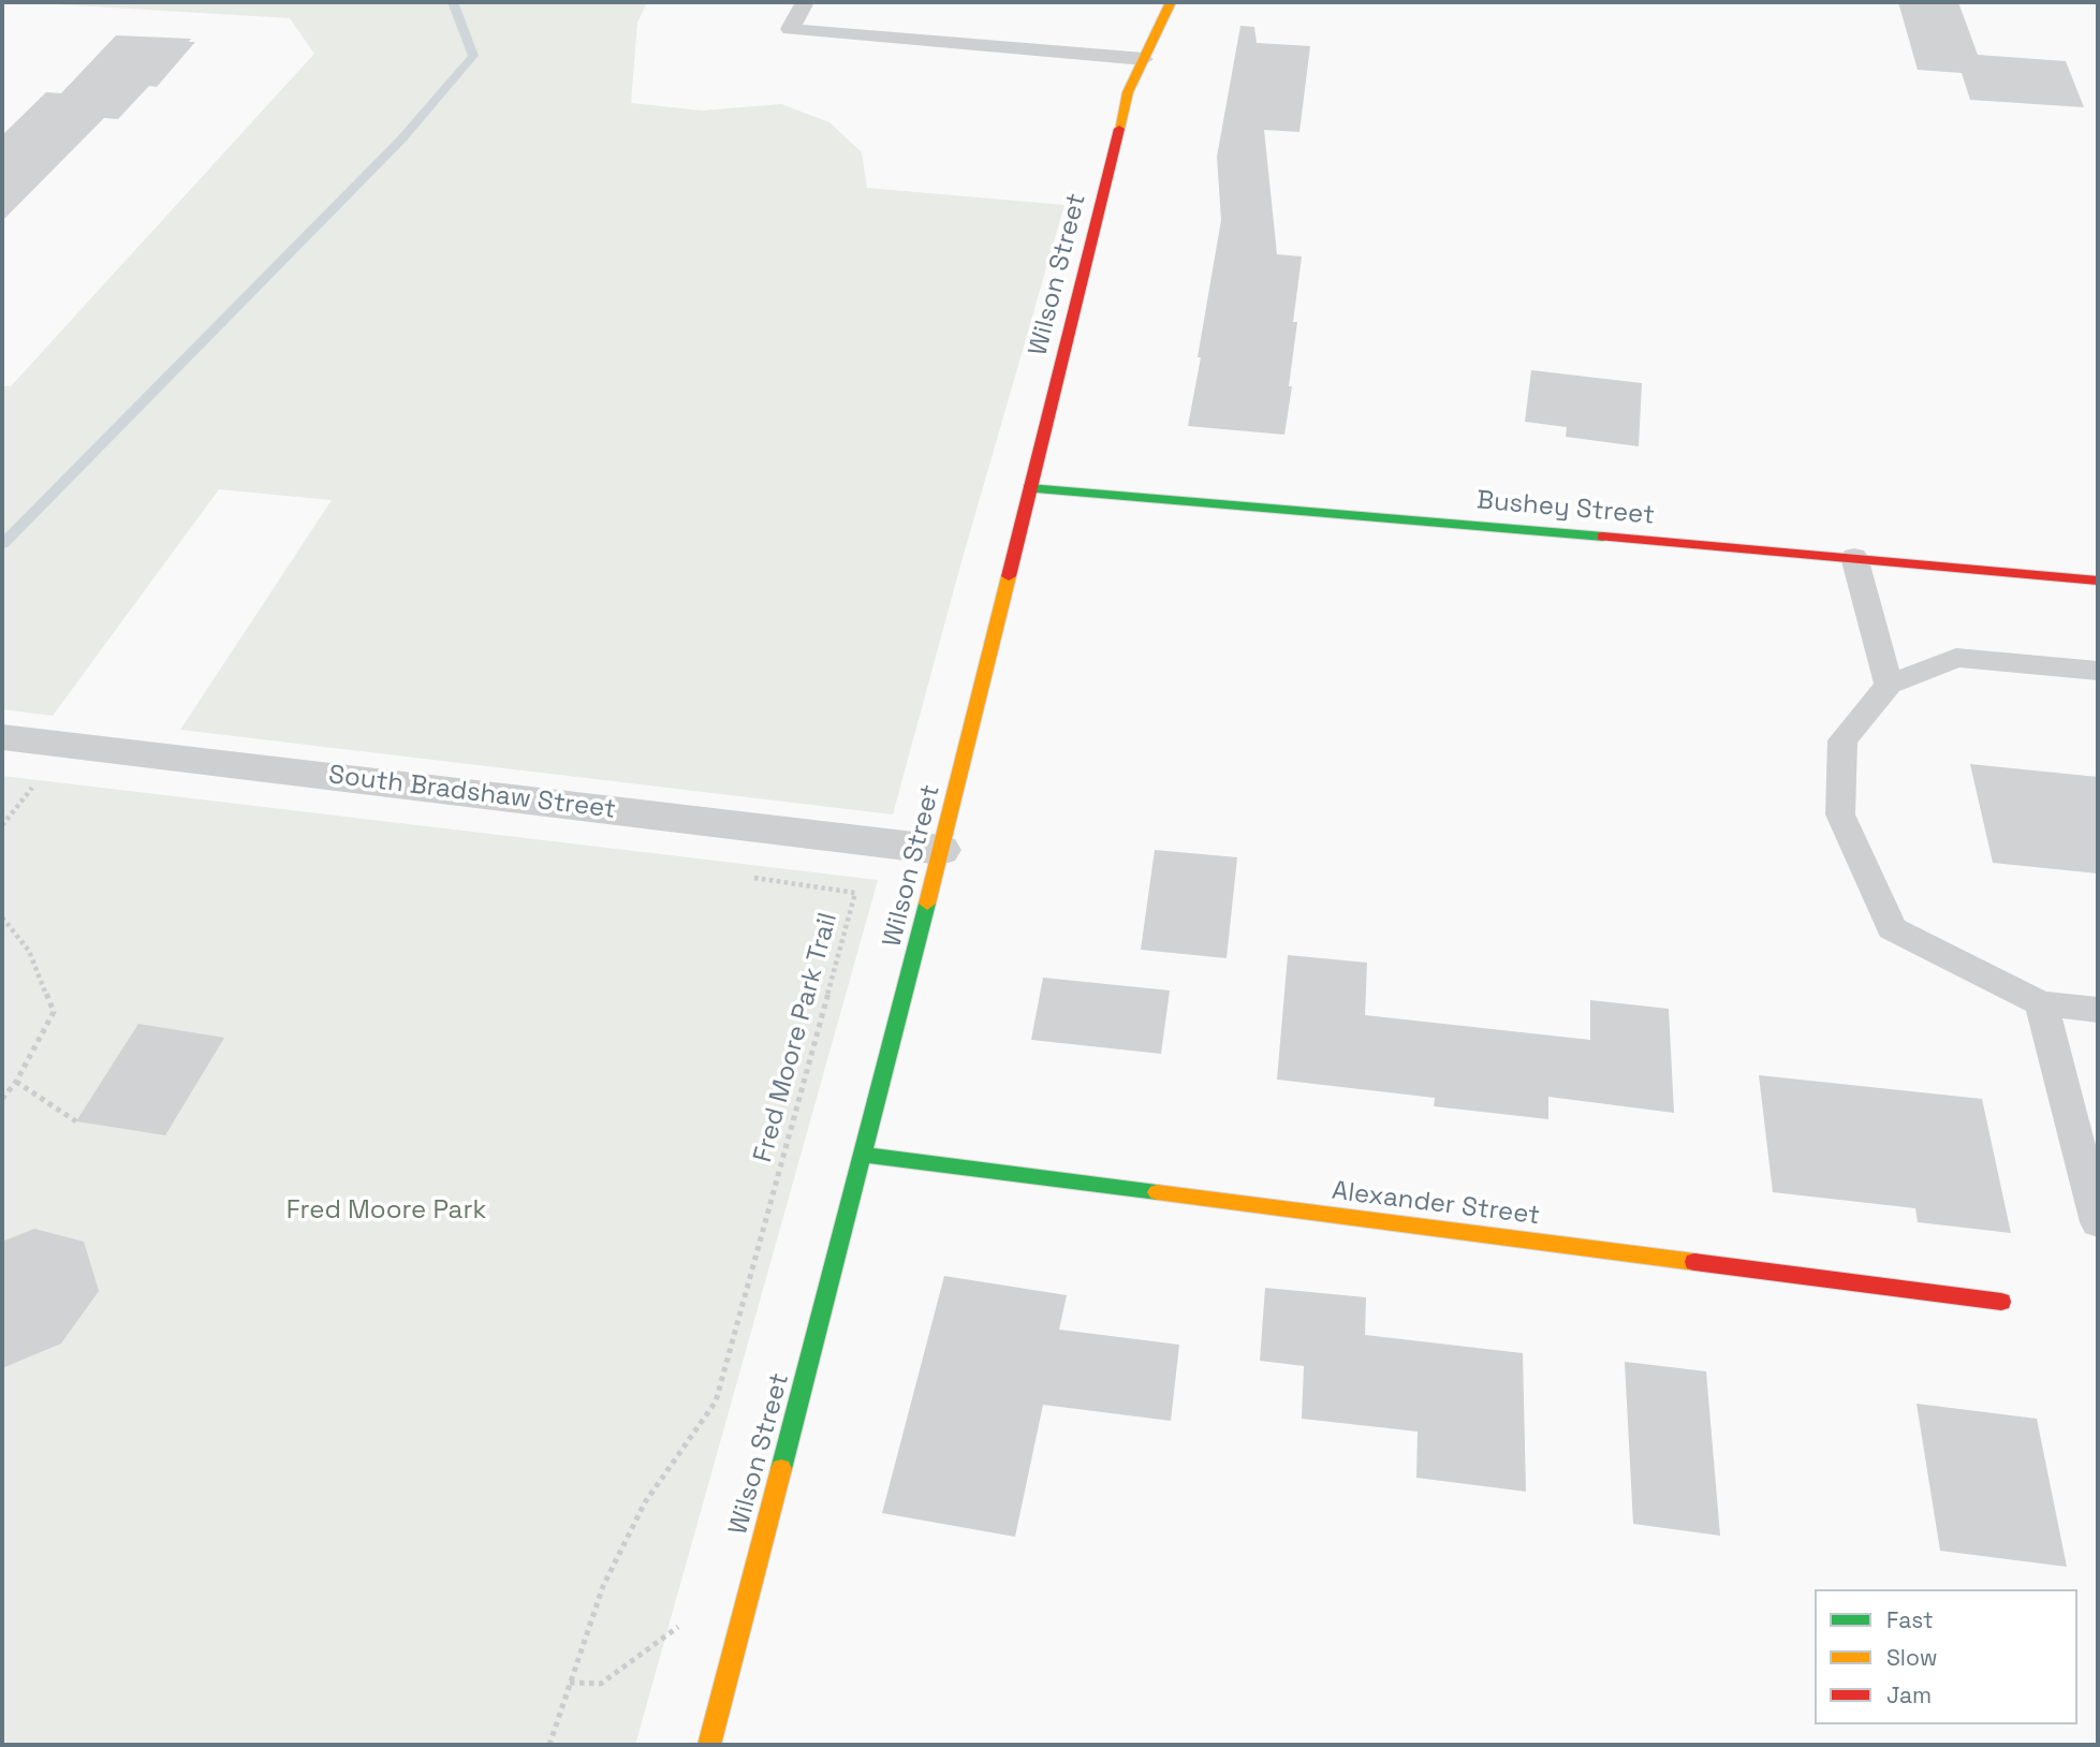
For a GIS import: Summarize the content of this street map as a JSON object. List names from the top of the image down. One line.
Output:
{"streets":{"street":["Wilson Street","Bushey Street","South Bradshaw Street","Alexander Street"],"path":["Fred Moore Park Trail"]},"crossings":[["Wilson Street","Bushey Street"],["Wilson Street","South Bradshaw Street"],["Wilson Street","Alexander Street"]],"parks":["Fred Moore Park"],"legend":["Fast","Slow","Jam"]}
